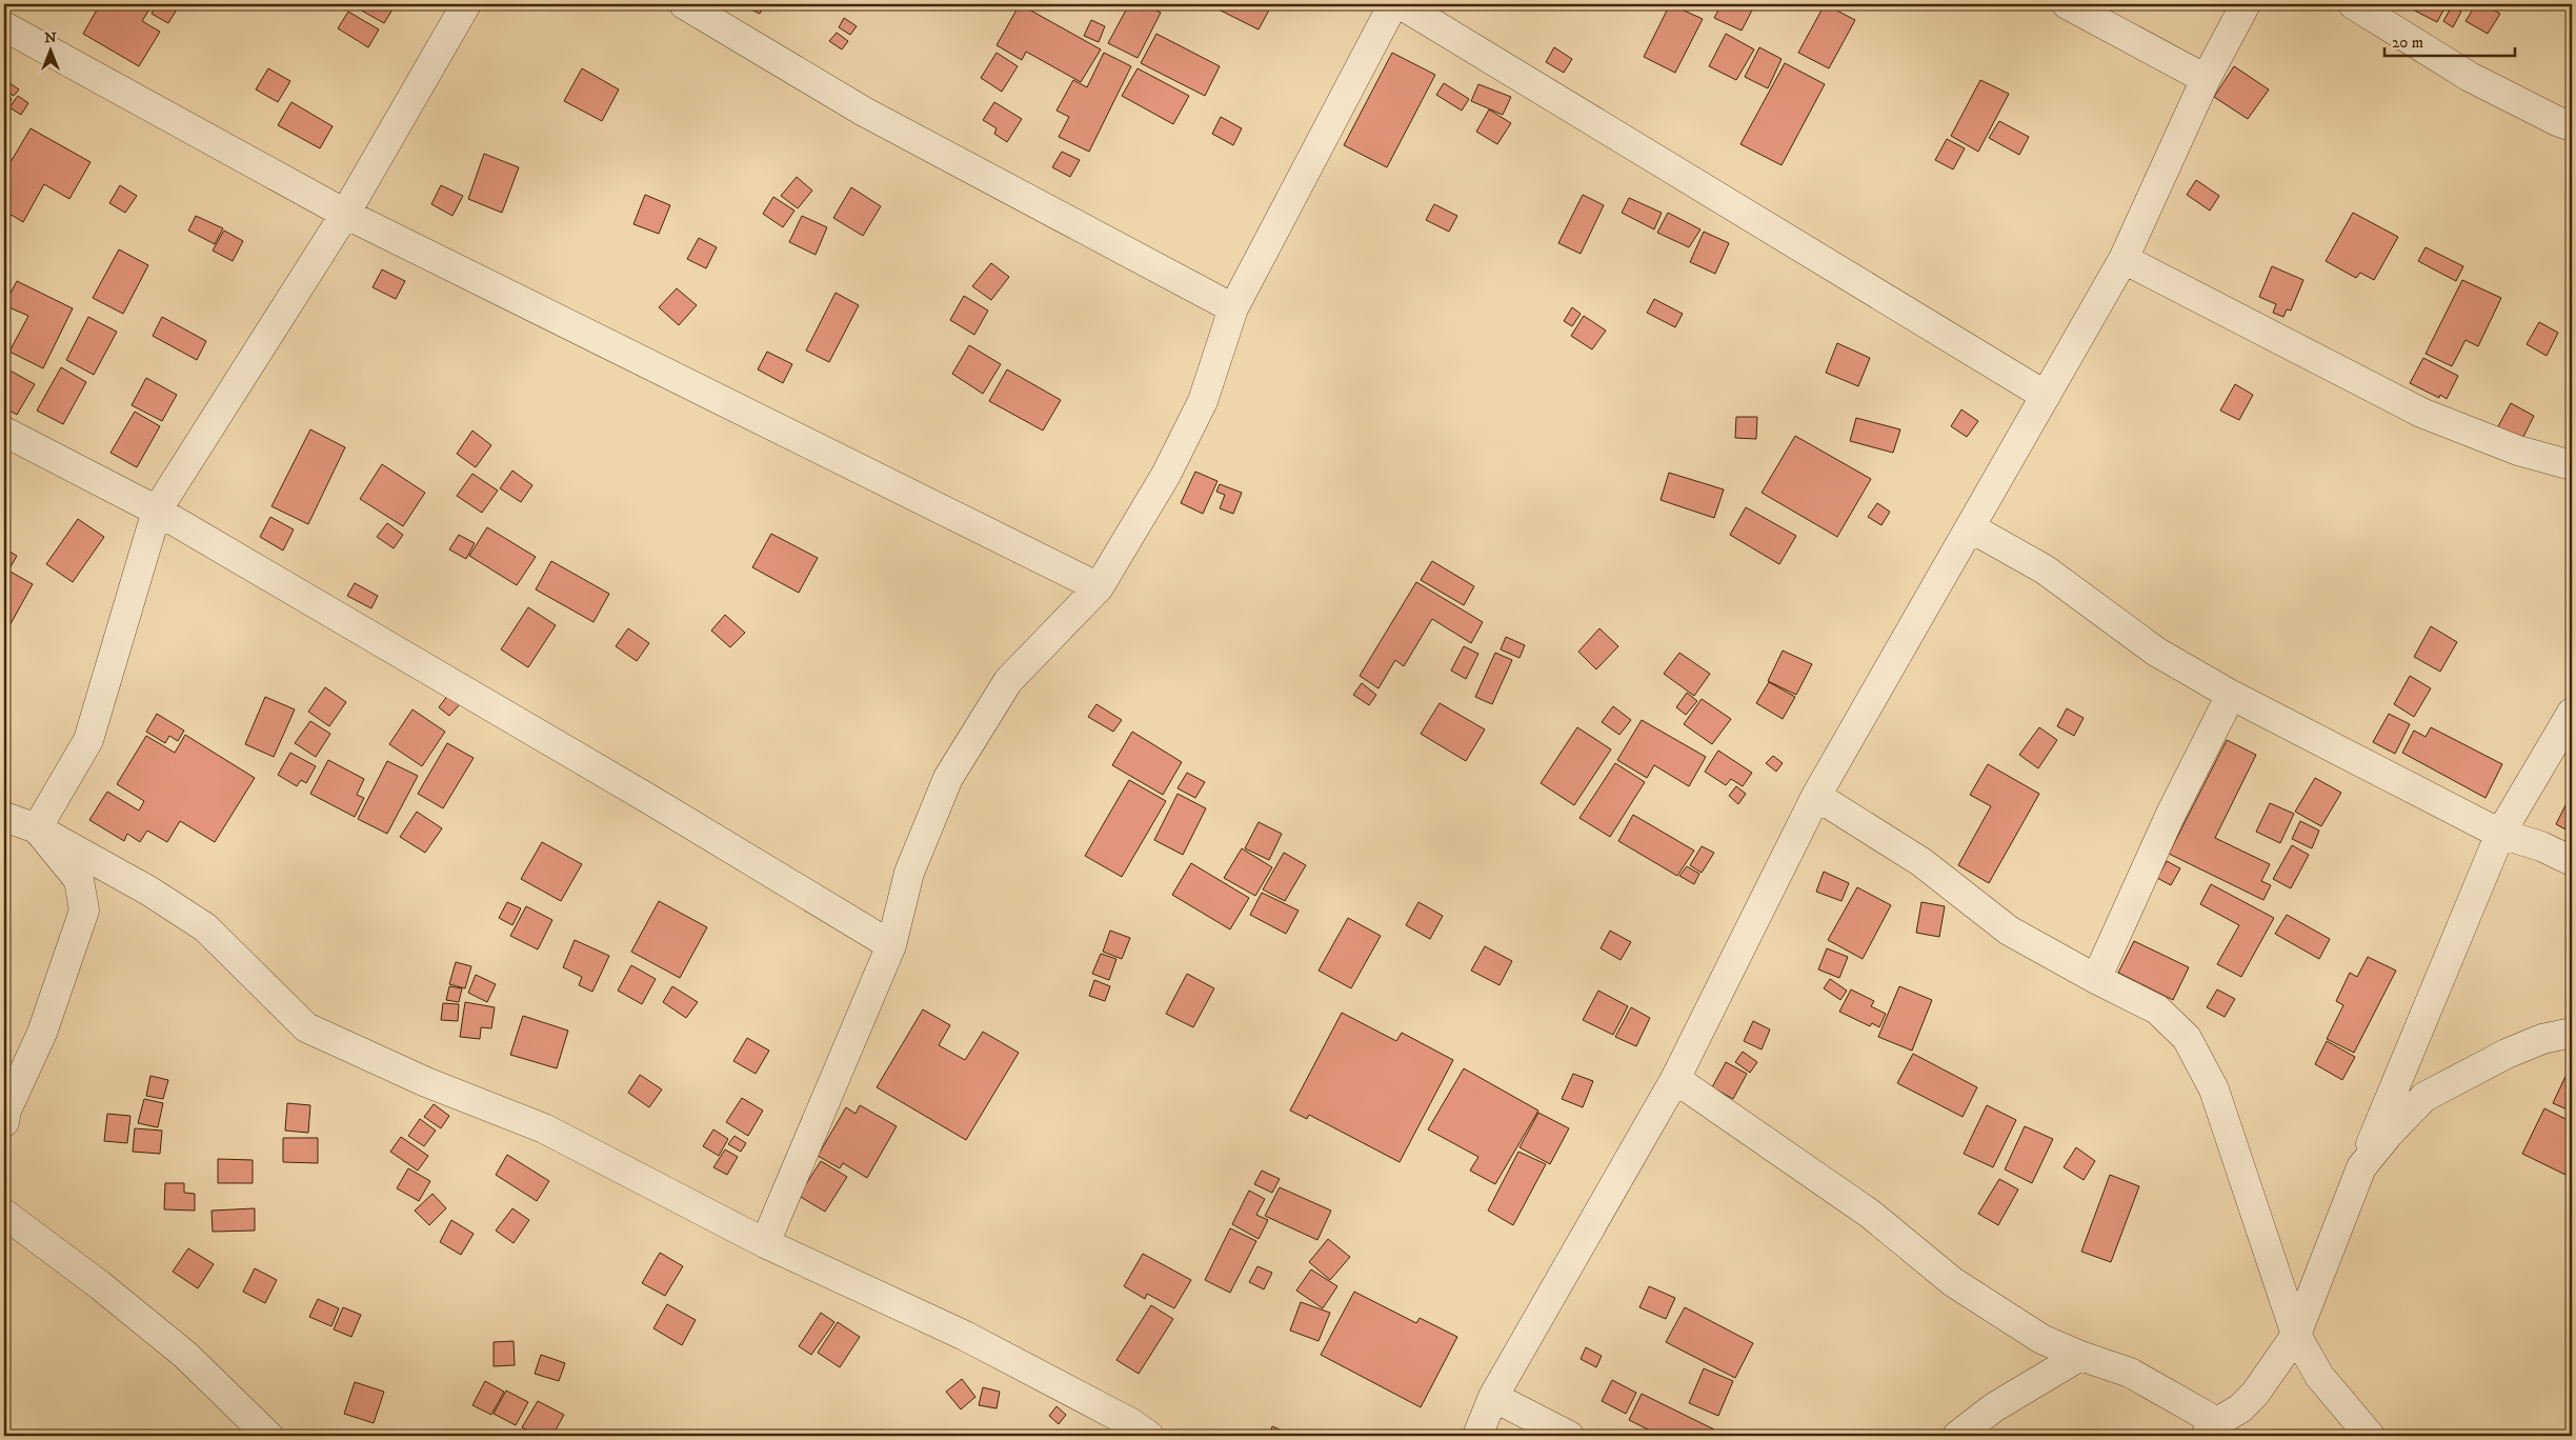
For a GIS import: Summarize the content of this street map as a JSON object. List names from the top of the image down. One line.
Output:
{"scale_bar":"20 m","north":"top"}
